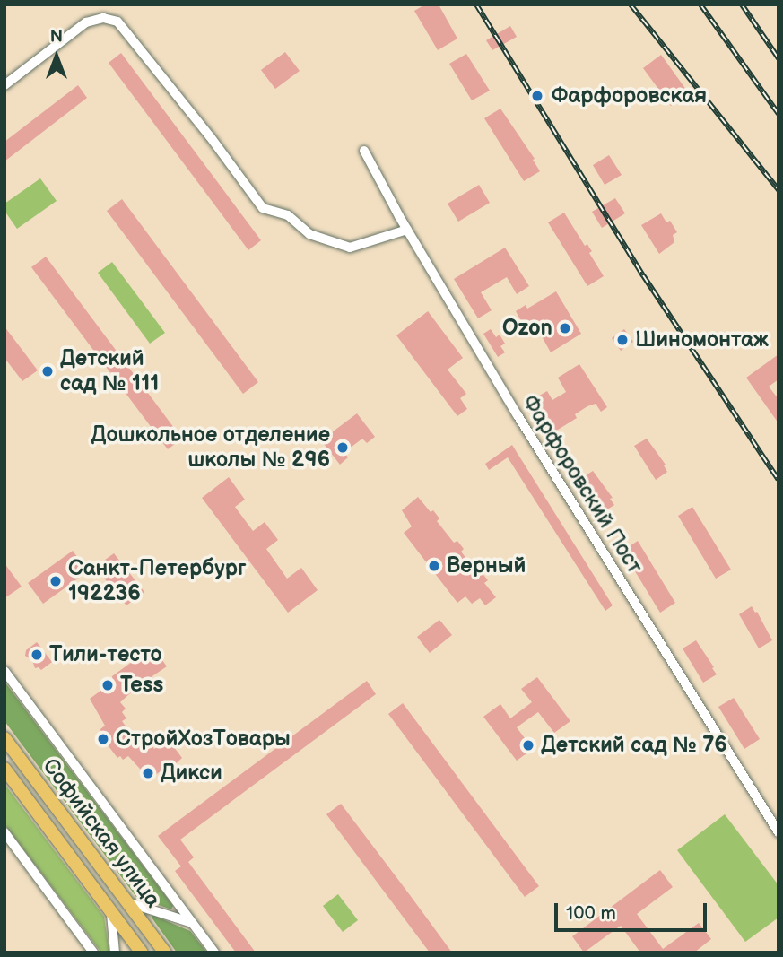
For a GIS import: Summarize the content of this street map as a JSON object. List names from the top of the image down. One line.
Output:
{"streets":{"main road":["Софийская улица"],"street":["Фарфоровский Пост"]},"places":["Фарфоровская","Ozon","Шиномонтаж","Детский сад № 111","Дошкольное отделение школы № 296","Верный","Санкт-Петербург 192236","Тили-тесто","Tess","СтройХозТовары","Детский сад № 76","Дикси"],"scale_bar":"100 m","north":"top"}
